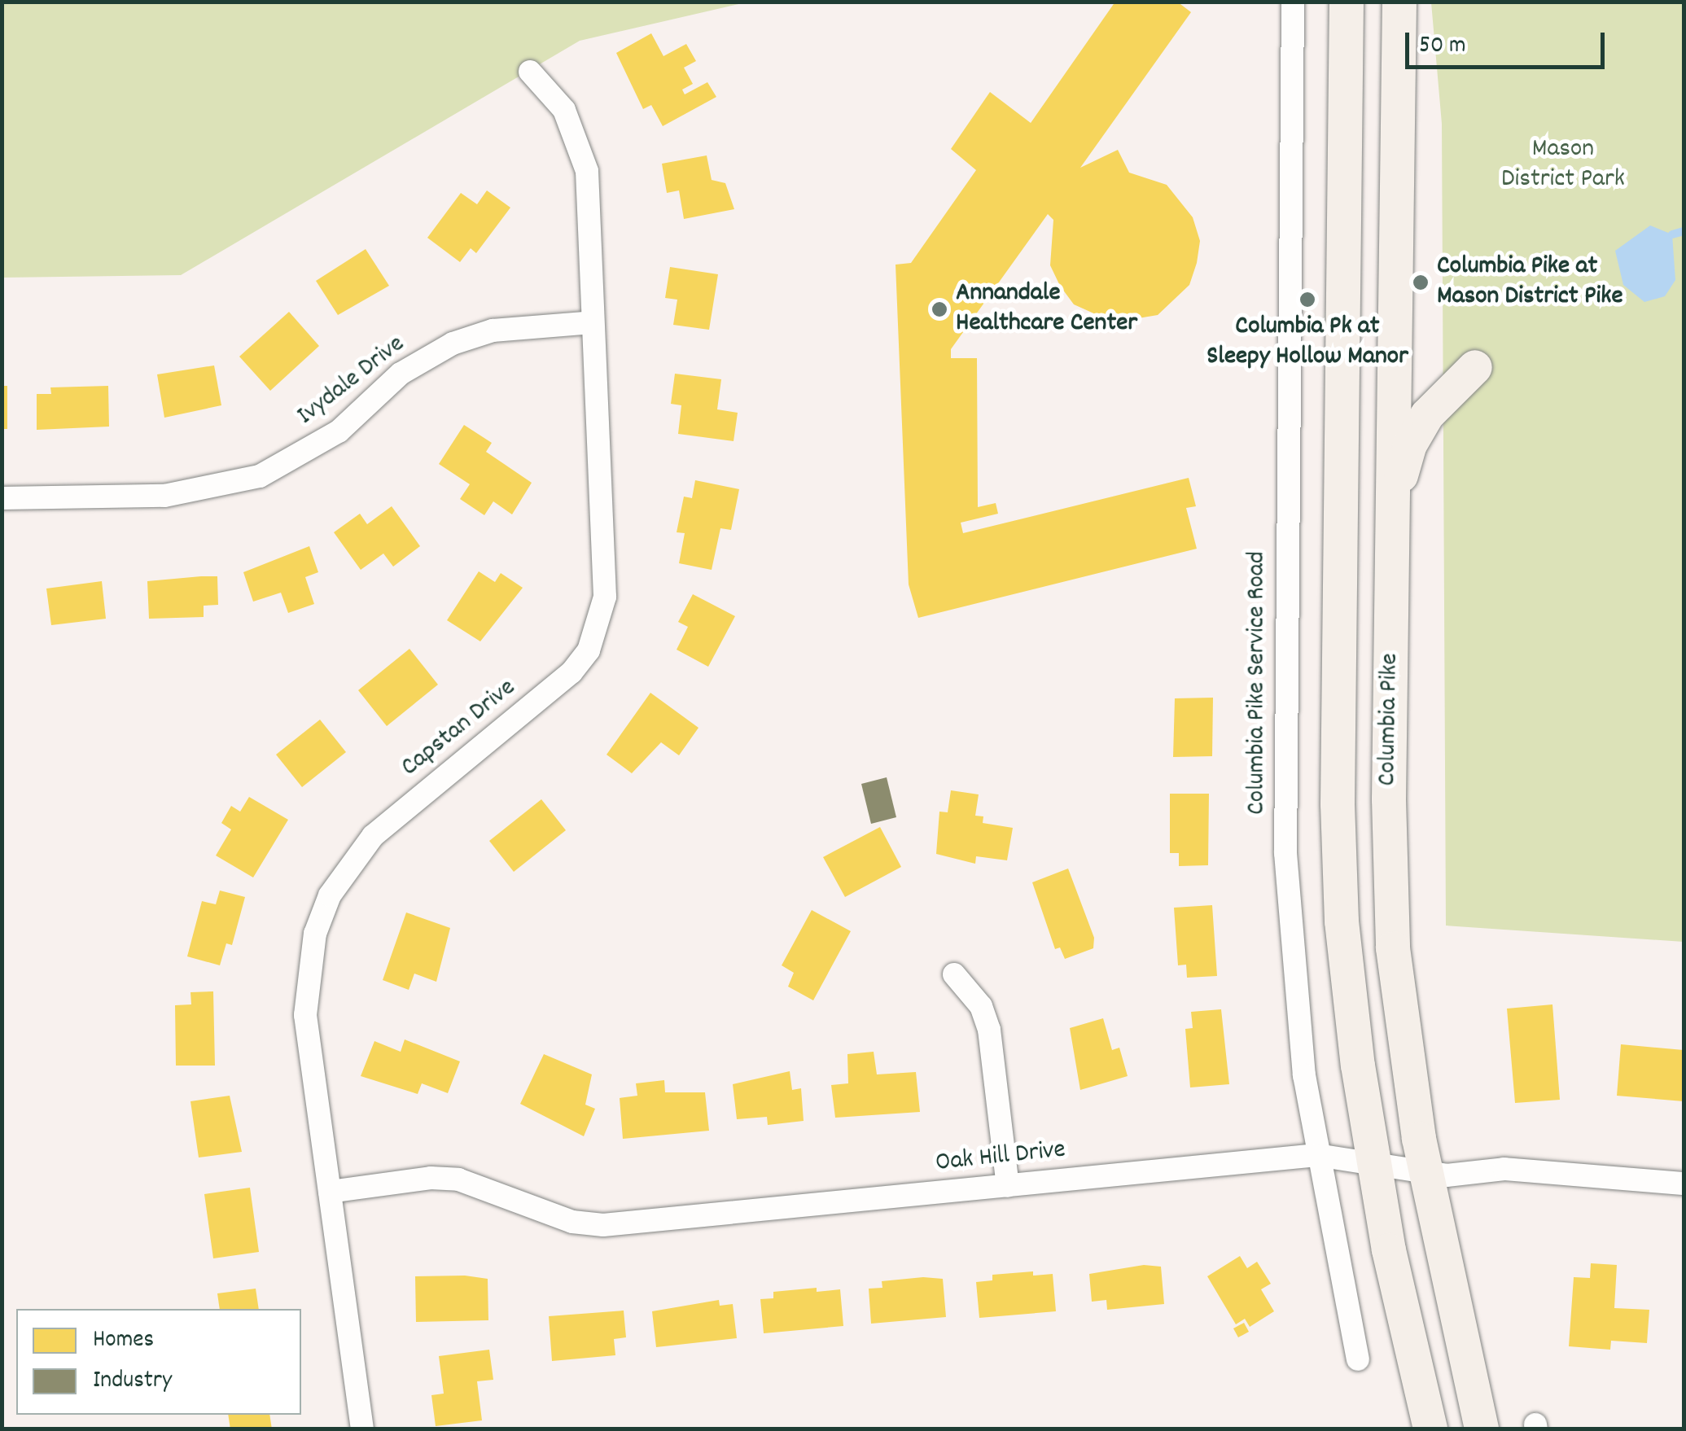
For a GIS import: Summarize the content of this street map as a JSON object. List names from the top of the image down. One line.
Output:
{"streets":{"main road":["Columbia Pike"],"street":["Ivydale Drive","Columbia Pike Service Road","Capstan Drive","Oak Hill Drive"]},"crossings":[["Ivydale Drive","Capstan Drive"],["Columbia Pike Service Road","Oak Hill Drive"],["Columbia Pike","Oak Hill Drive"],["Capstan Drive","Oak Hill Drive"]],"parks":["Mason District Park"],"places":["Columbia Pike at Mason District Pike","Columbia Pk at Sleepy Hollow Manor","Annandale Healthcare Center"],"legend":["Homes","Industry"],"scale_bar":"50 m"}
